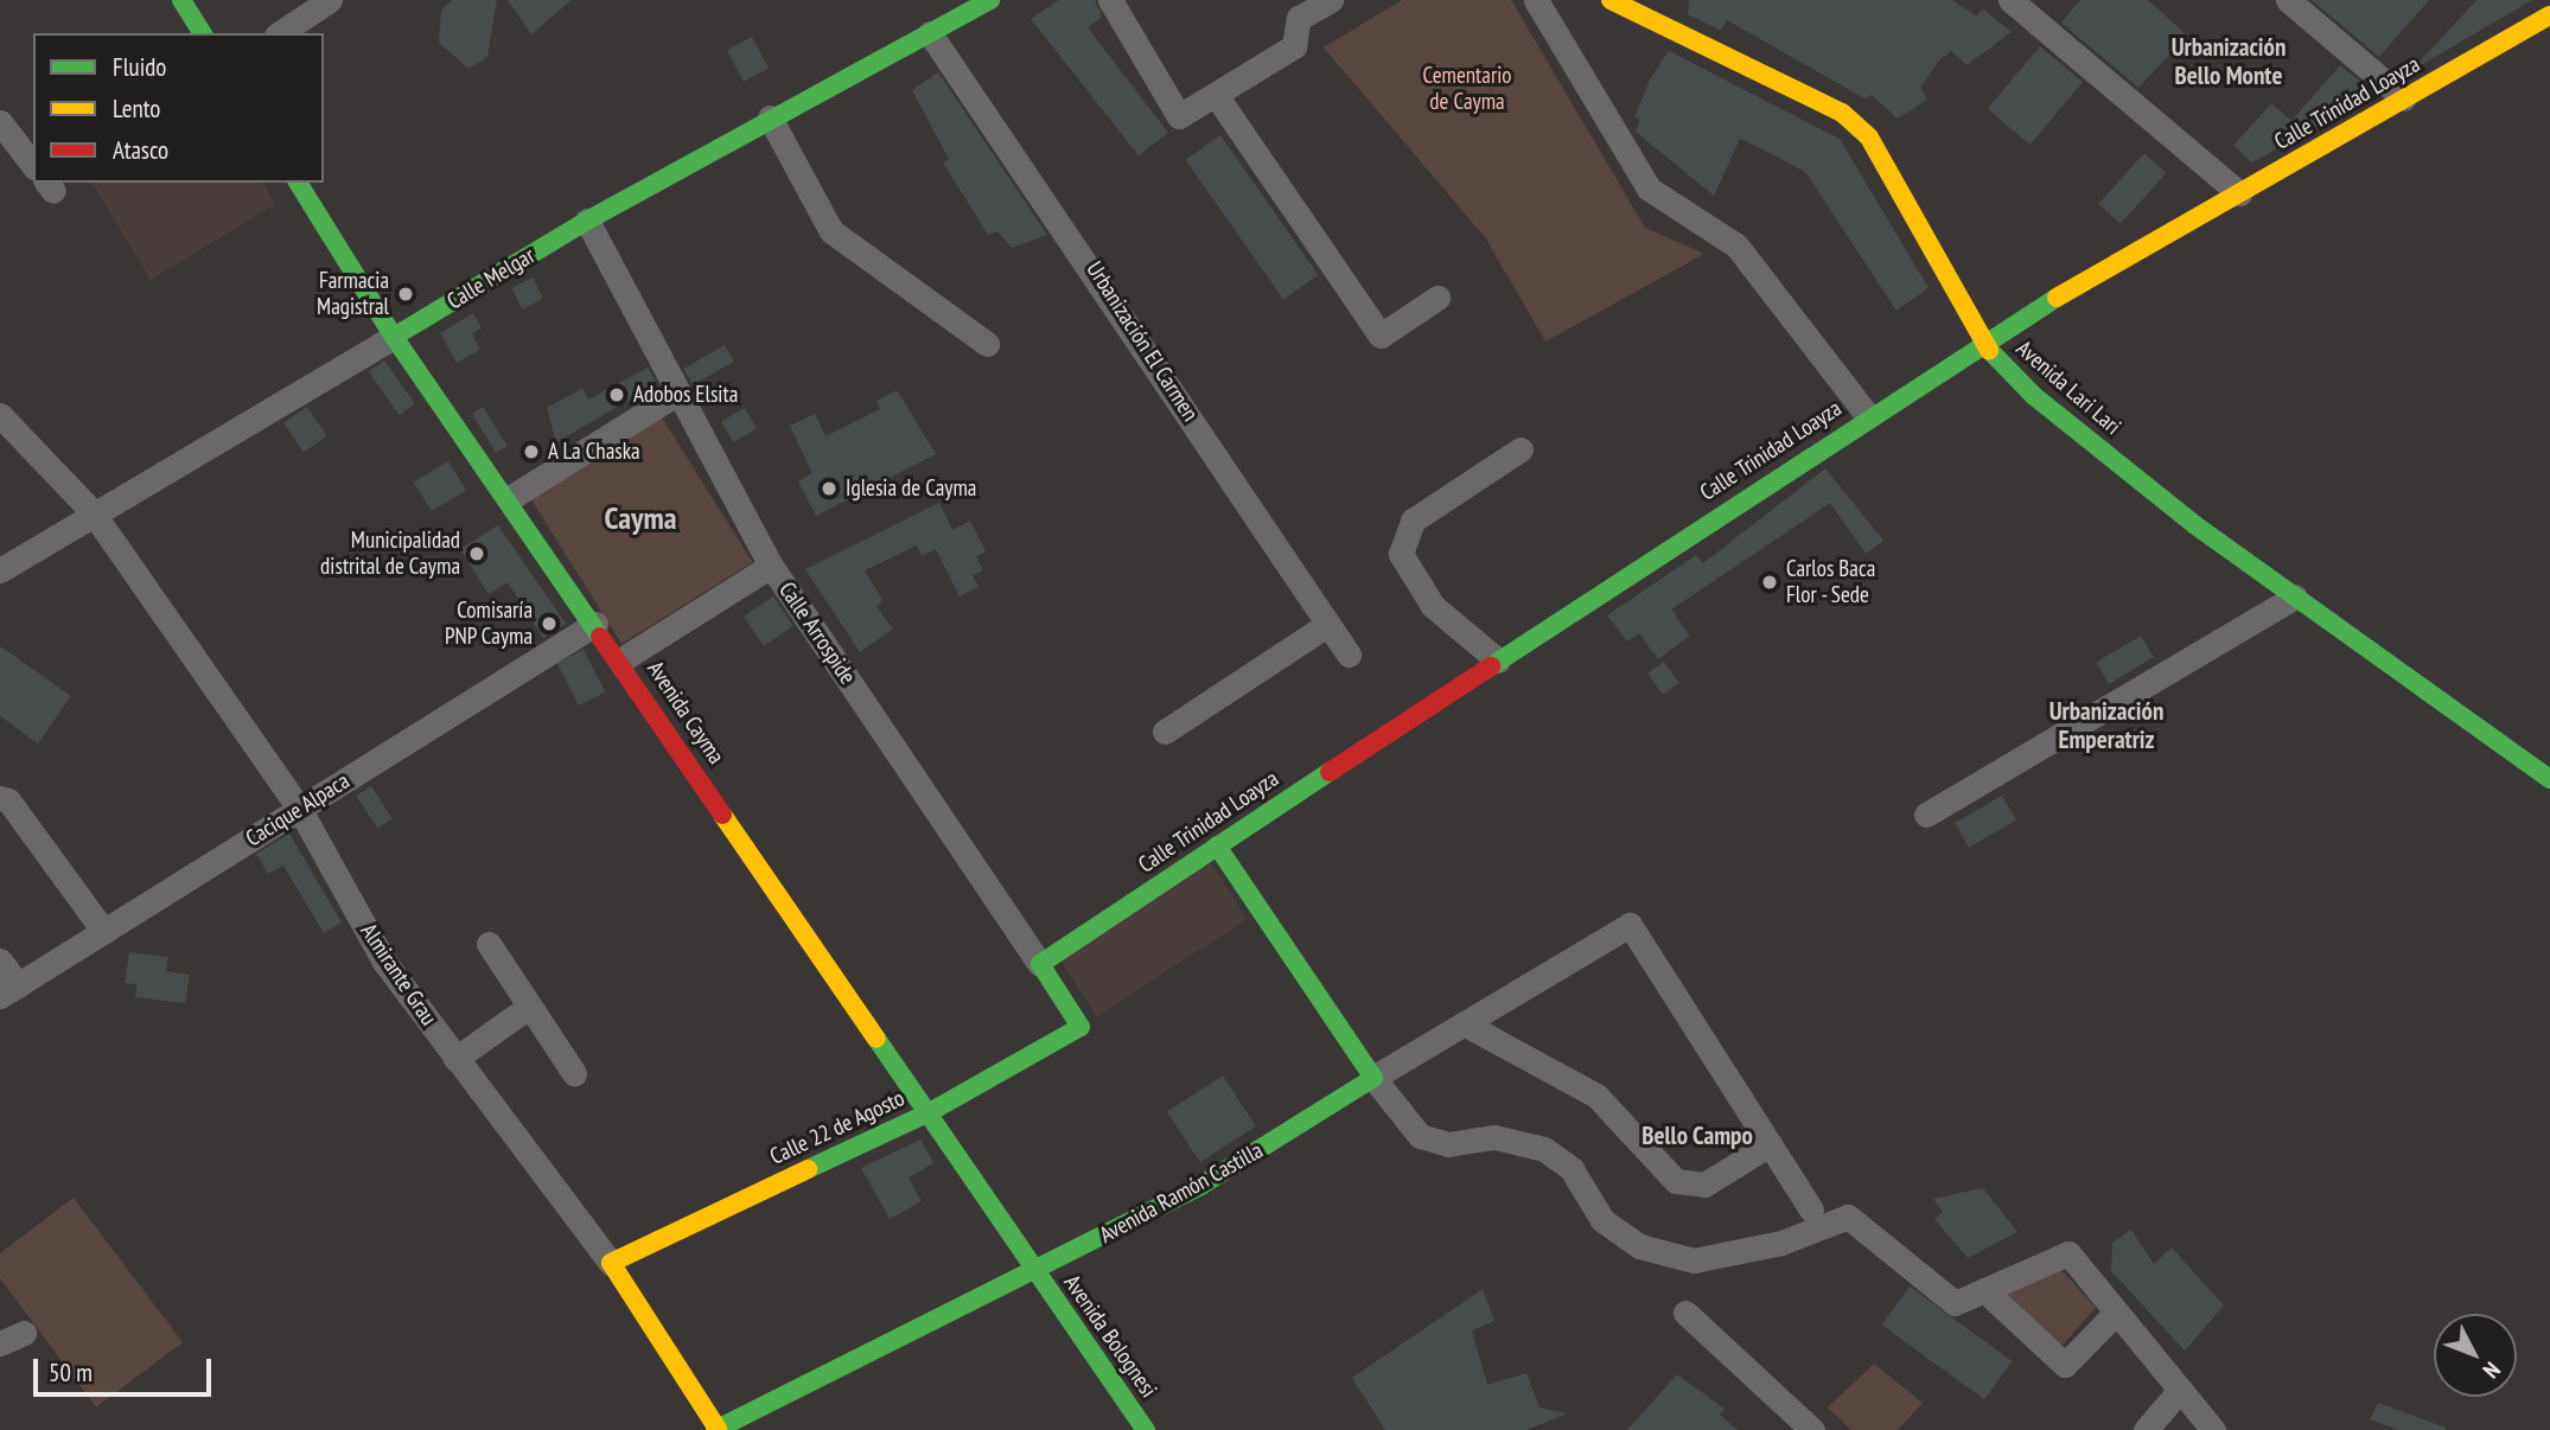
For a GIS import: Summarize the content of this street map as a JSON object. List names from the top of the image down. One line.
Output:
{"streets":{"street":["Calle Trinidad Loayza","Calle Melgar","Urbanización El Carmen","Avenida Lari Lari","Calle Arrospide","Avenida Cayma","Cacique Alpaca","Almirante Grau","Calle 22 de Agosto","Avenida Ramón Castilla","Avenida Bolognesi"]},"crossings":[["Calle Trinidad Loayza","Avenida Lari Lari"],["Calle Trinidad Loayza","Calle Arrospide"],["Calle Melgar","Urbanización El Carmen"],["Calle Melgar","Calle Arrospide"],["Calle Melgar","Avenida Cayma"],["Calle Melgar","Almirante Grau"],["Calle Arrospide","Calle 22 de Agosto"],["Avenida Cayma","Cacique Alpaca"],["Avenida Cayma","Calle 22 de Agosto"],["Avenida Cayma","Avenida Ramón Castilla"],["Avenida Cayma","Avenida Bolognesi"],["Cacique Alpaca","Almirante Grau"],["Almirante Grau","Calle 22 de Agosto"],["Almirante Grau","Avenida Ramón Castilla"],["Avenida Ramón Castilla","Avenida Bolognesi"]],"districts":["Urbanización Bello Monte","Cayma","Urbanización Emperatriz","Bello Campo"],"parks":["Cementario de Cayma"],"places":["Farmacia Magistral","Adobos Elsita","A La Chaska","Iglesia de Cayma","Municipalidad distrital de Cayma","Carlos Baca Flor - Sede","Comisaría PNP Cayma"],"legend":["Fluido","Lento","Atasco"],"scale_bar":"50 m","north":"bottom right"}
